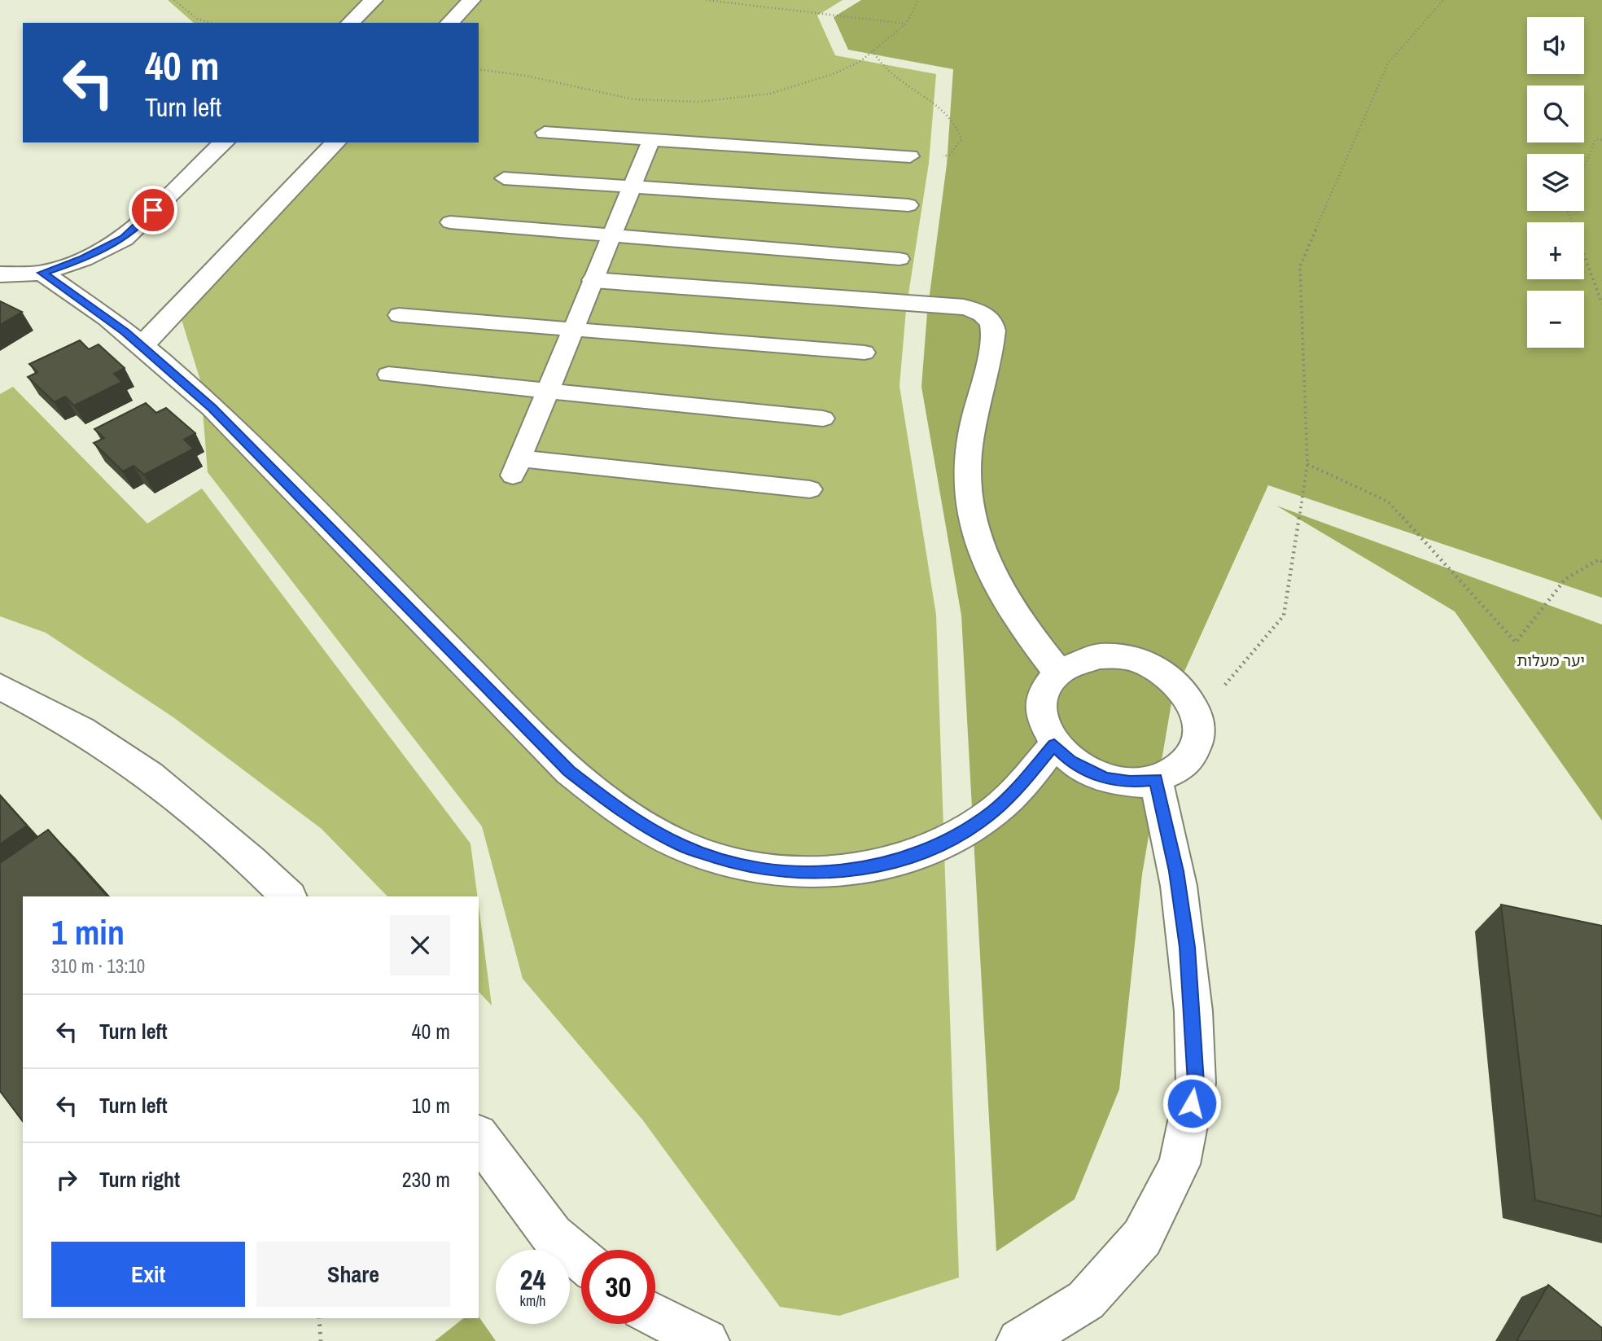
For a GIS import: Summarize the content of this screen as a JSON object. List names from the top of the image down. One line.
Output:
{"parks":["יער מעלות"],"page":{"map_buttons":["+","−"],"turn":["40 m","Turn left"],"heading":["1 min","310 m · 13:10"],"list":[{"name":"Turn left","value":"40 m"},{"name":"Turn left","value":"10 m"},{"name":"Turn right","value":"230 m"}],"buttons":["Exit","Share"],"speed":"24 km/h","limit":"30"}}
